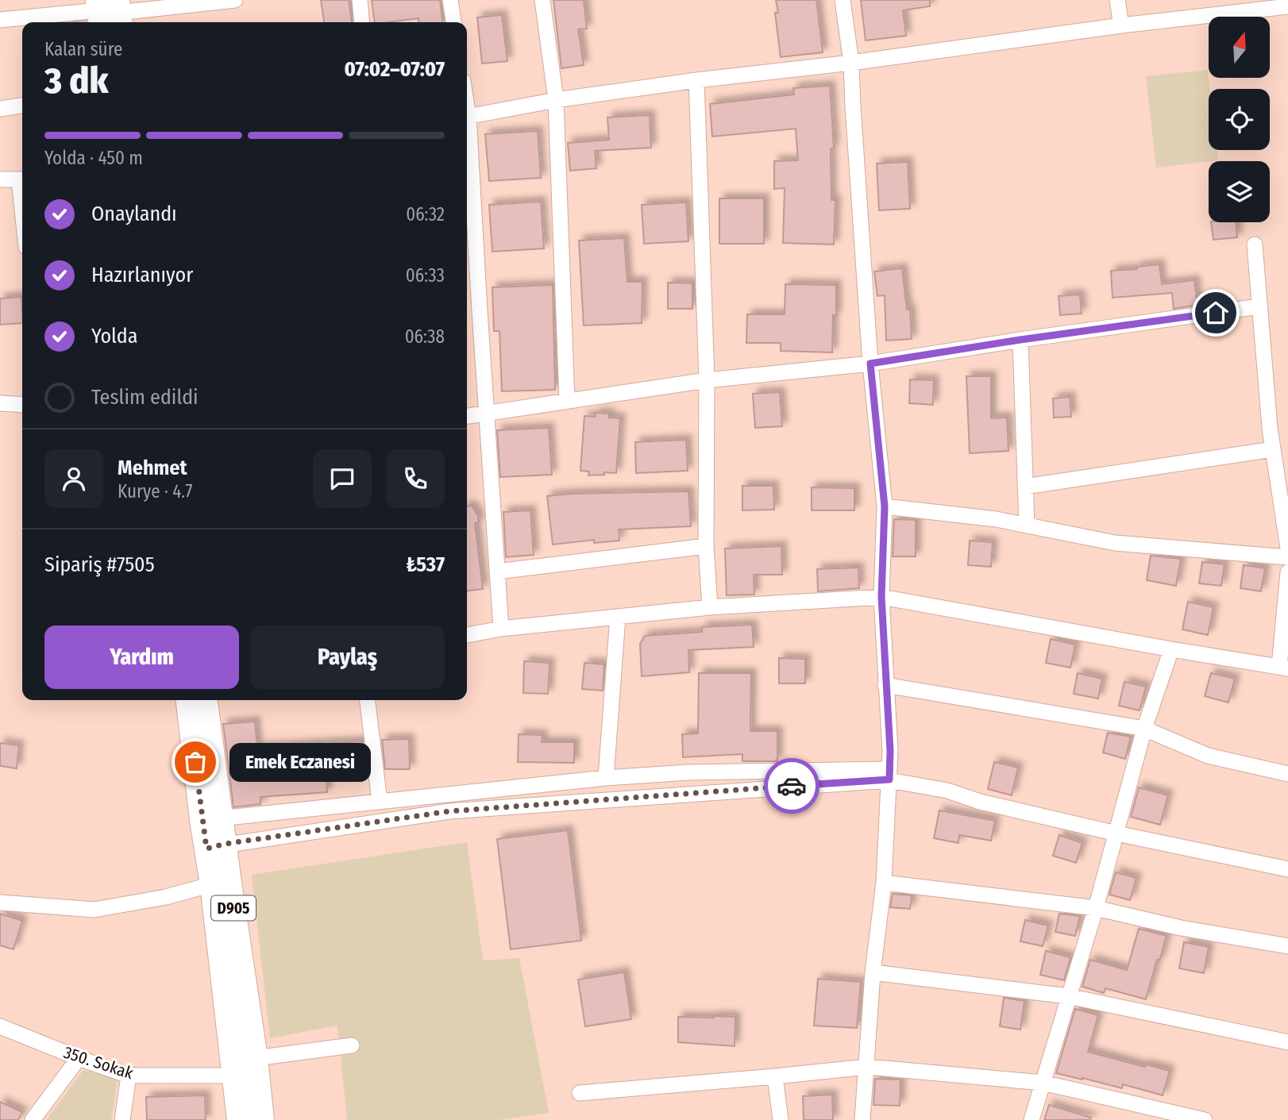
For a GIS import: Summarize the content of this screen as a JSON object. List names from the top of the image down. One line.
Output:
{"streets":{"main road":["D905"],"street":["350. Sokak"]},"crossings":[["D905","350. Sokak"]],"places":["Emek Eczanesi"],"north":"top","page":{"heading":["3 dk","Kalan süre","07:02–07:07"],"panel":["Mehmet","Kurye · 4.7","Sipariş #7505","₺537"],"bar":"Yolda · 450 m","list":[["Onaylandı","06:32"],["Hazırlanıyor","06:33"],["Yolda","06:38"],"Teslim edildi"],"buttons":["Yardım","Paylaş"],"bubble":"Emek Eczanesi"}}
